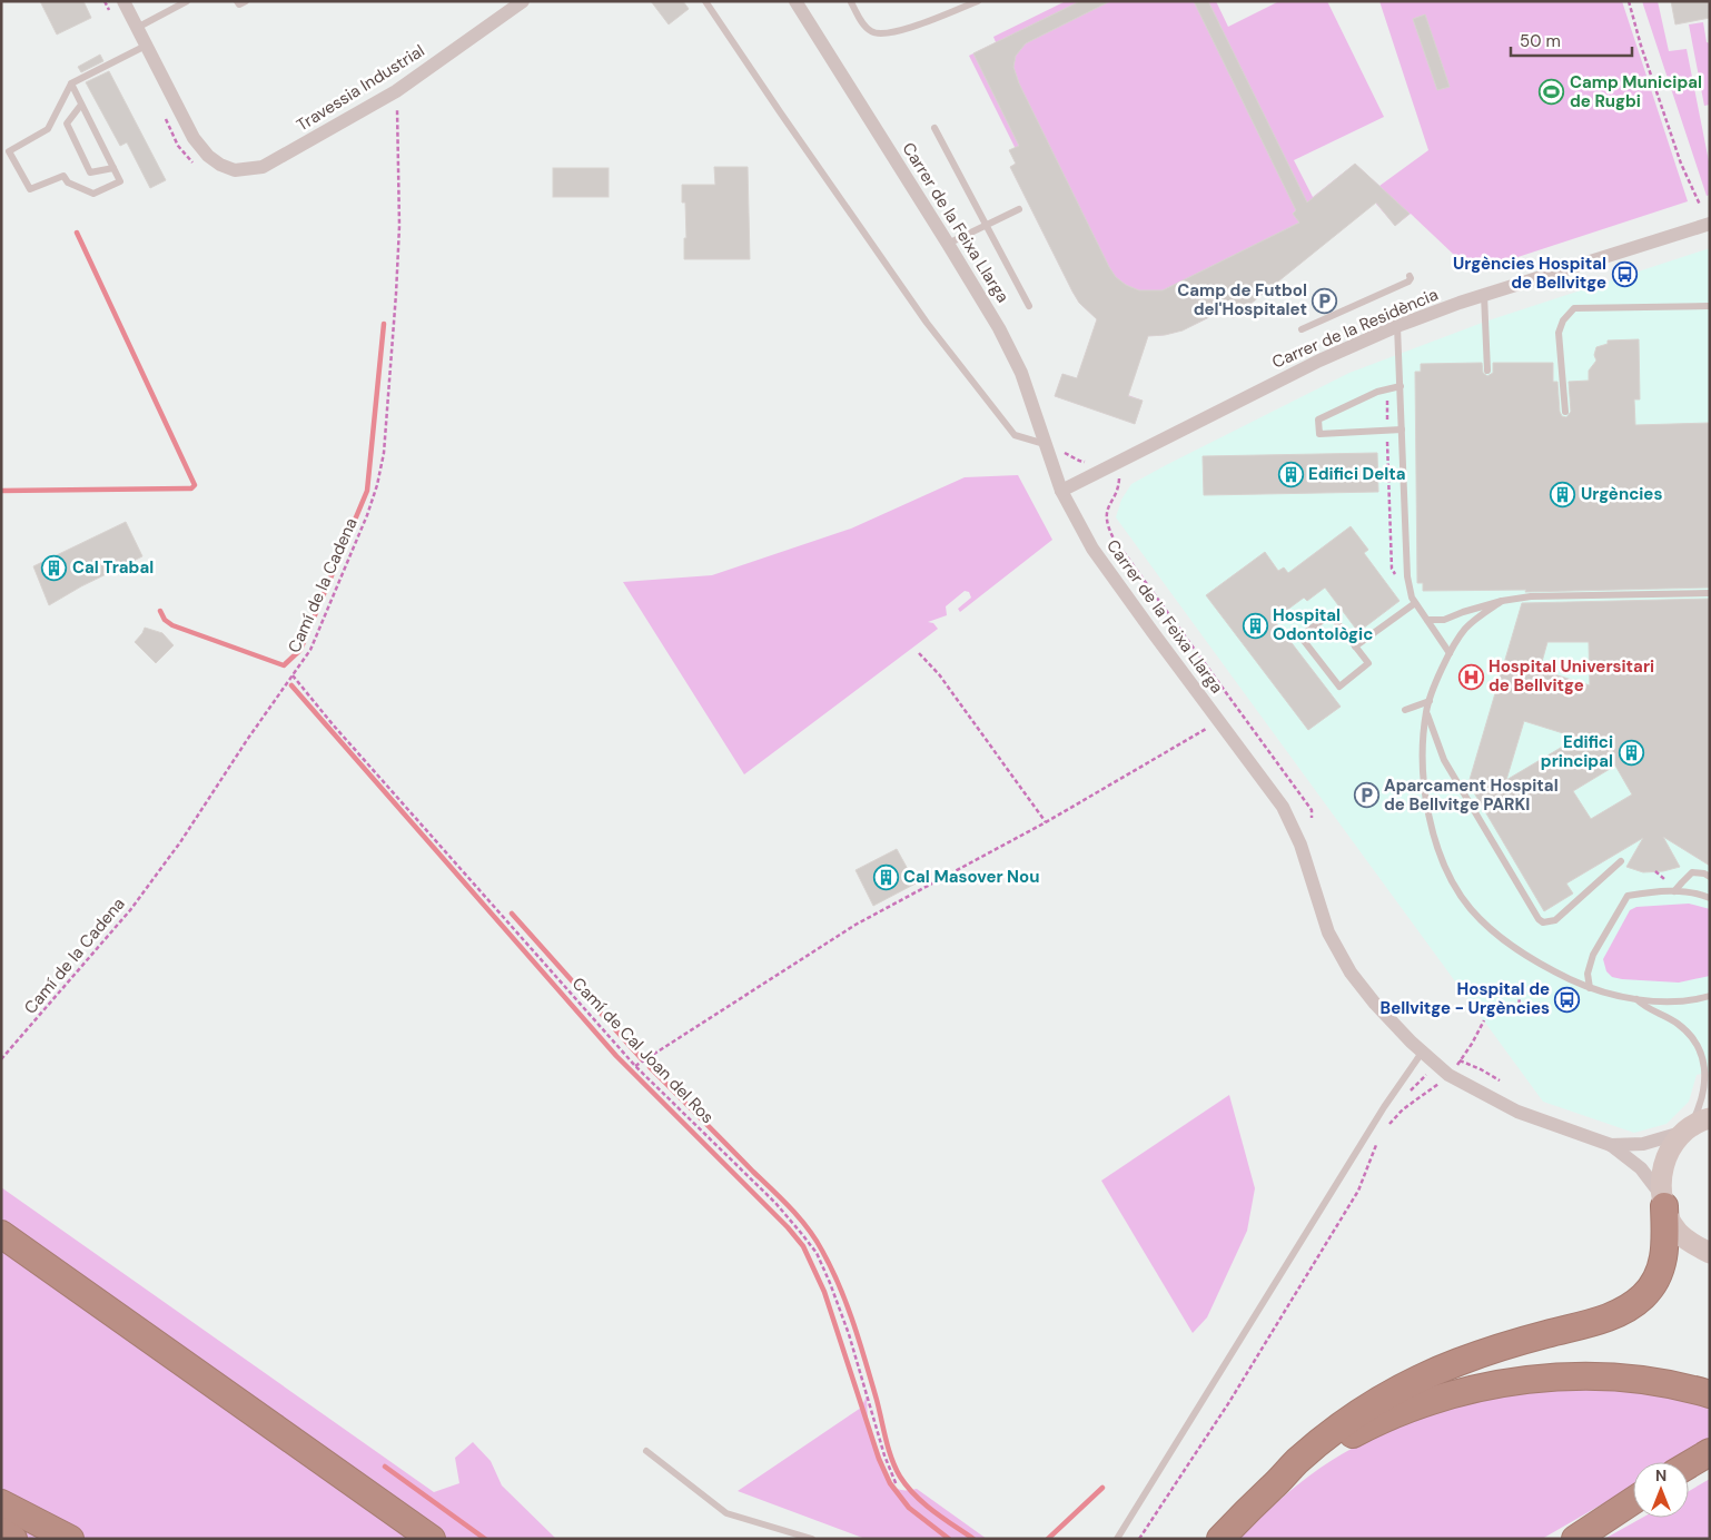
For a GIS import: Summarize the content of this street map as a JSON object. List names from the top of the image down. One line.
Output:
{"streets":{"street":["Travessia Industrial","Carrer de la Feixa Llarga","Carrer de la Residència"],"path":["Camí de la Cadena","Camí de Cal Joan del Ros"]},"crossings":[["Travessia Industrial","Camí de la Cadena"],["Carrer de la Feixa Llarga","Carrer de la Residència"],["Camí de la Cadena","Camí de Cal Joan del Ros"]],"places":{"sports":["Camp Municipal de Rugbi"],"bus stop":["Urgències Hospital de Bellvitge","Hospital de Bellvitge - Urgències"],"parking":["Camp de Futbol del'Hospitalet","Aparcament Hospital de Bellvitge PARKI"],"building":["Edifici Delta","Urgències","Cal Trabal","Hospital Odontològic","Edifici principal","Cal Masover Nou"],"hospital":["Hospital Universitari de Bellvitge"]},"scale_bar":"50 m","north":"top"}
